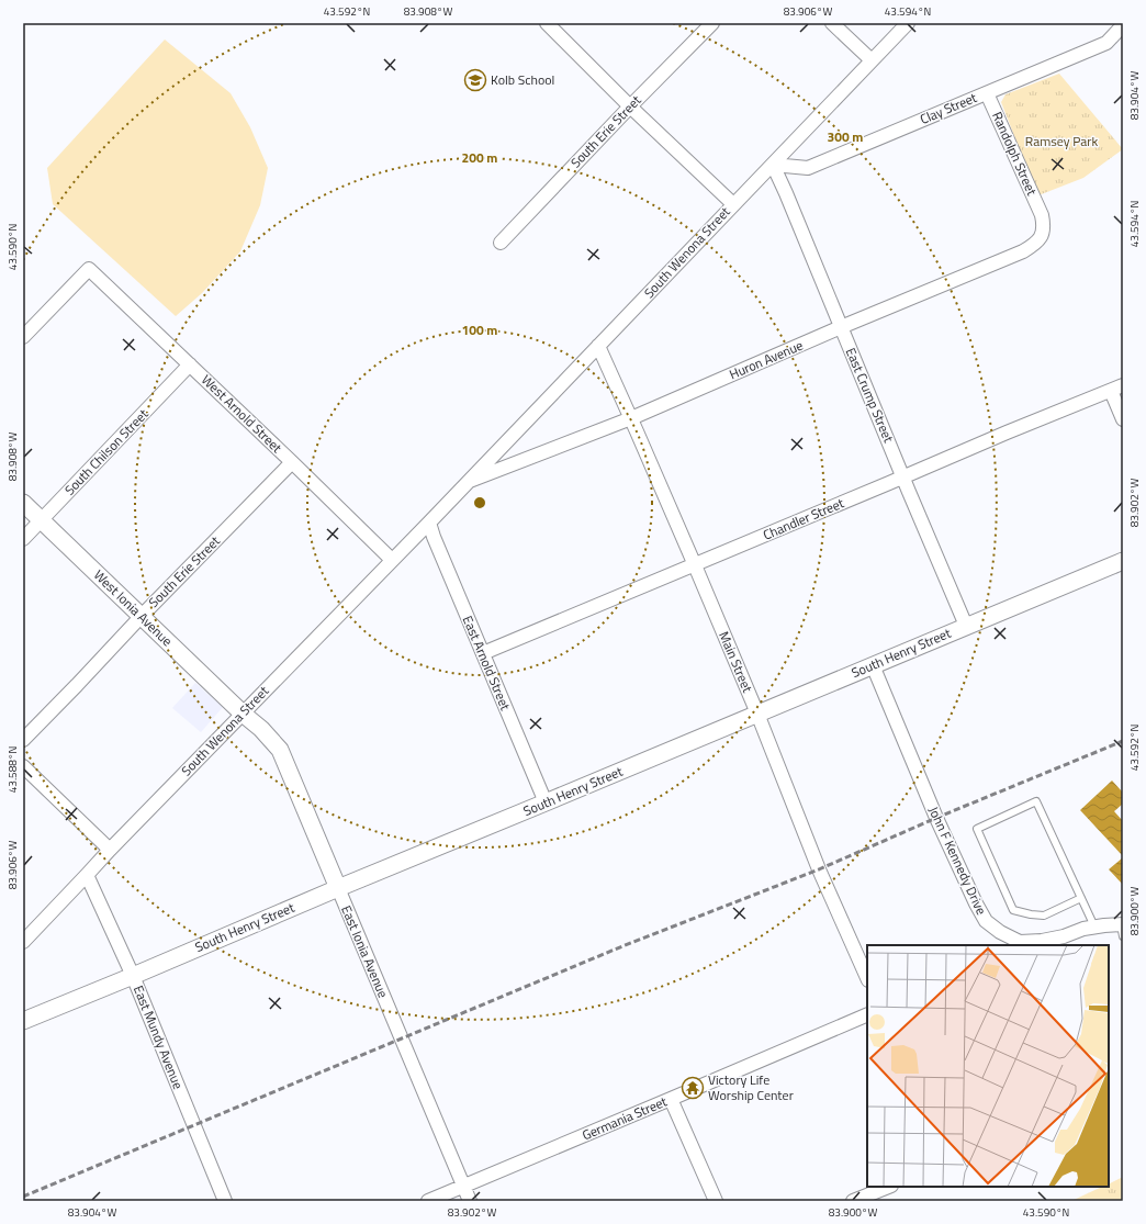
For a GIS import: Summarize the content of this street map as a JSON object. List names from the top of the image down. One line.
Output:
{"streets":{"street":["Clay Street","South Erie Street","Randolph Street","South Wenona Street","Huron Avenue","East Crump Street","West Arnold Street","South Chilson Street","Chandler Street","West Ionia Avenue","South Henry Street","Main Street","East Arnold Street","John F Kennedy Drive","East Ionia Avenue","East Mundy Avenue","Germania Street"]},"crossings":[["Clay Street","Randolph Street"],["Clay Street","South Wenona Street"],["Clay Street","East Crump Street"],["South Erie Street","West Arnold Street"],["South Erie Street","West Ionia Avenue"],["Randolph Street","Huron Avenue"],["South Wenona Street","Huron Avenue"],["South Wenona Street","East Crump Street"],["South Wenona Street","West Arnold Street"],["South Wenona Street","West Ionia Avenue"],["South Wenona Street","Main Street"],["South Wenona Street","East Arnold Street"],["South Wenona Street","East Ionia Avenue"],["South Wenona Street","East Mundy Avenue"],["Huron Avenue","East Crump Street"],["Huron Avenue","Main Street"],["East Crump Street","Chandler Street"],["East Crump Street","South Henry Street"],["West Arnold Street","South Chilson Street"],["South Chilson Street","West Ionia Avenue"],["Chandler Street","Main Street"],["Chandler Street","East Arnold Street"],["West Ionia Avenue","East Ionia Avenue"],["South Henry Street","Main Street"],["South Henry Street","East Arnold Street"],["South Henry Street","John F Kennedy Drive"],["South Henry Street","East Ionia Avenue"],["South Henry Street","East Mundy Avenue"],["East Ionia Avenue","Germania Street"]],"parks":["Ramsey Park"],"places":{"school or university":["Kolb School"],"temple":["Victory Life Worship Center"]},"coordinates":["43.592°N","83.908°W","83.906°W","43.594°N","83.904°W","43.590°N","83.902°W","43.588°N","83.900°W"],"rings":["300 m","200 m","100 m"]}
